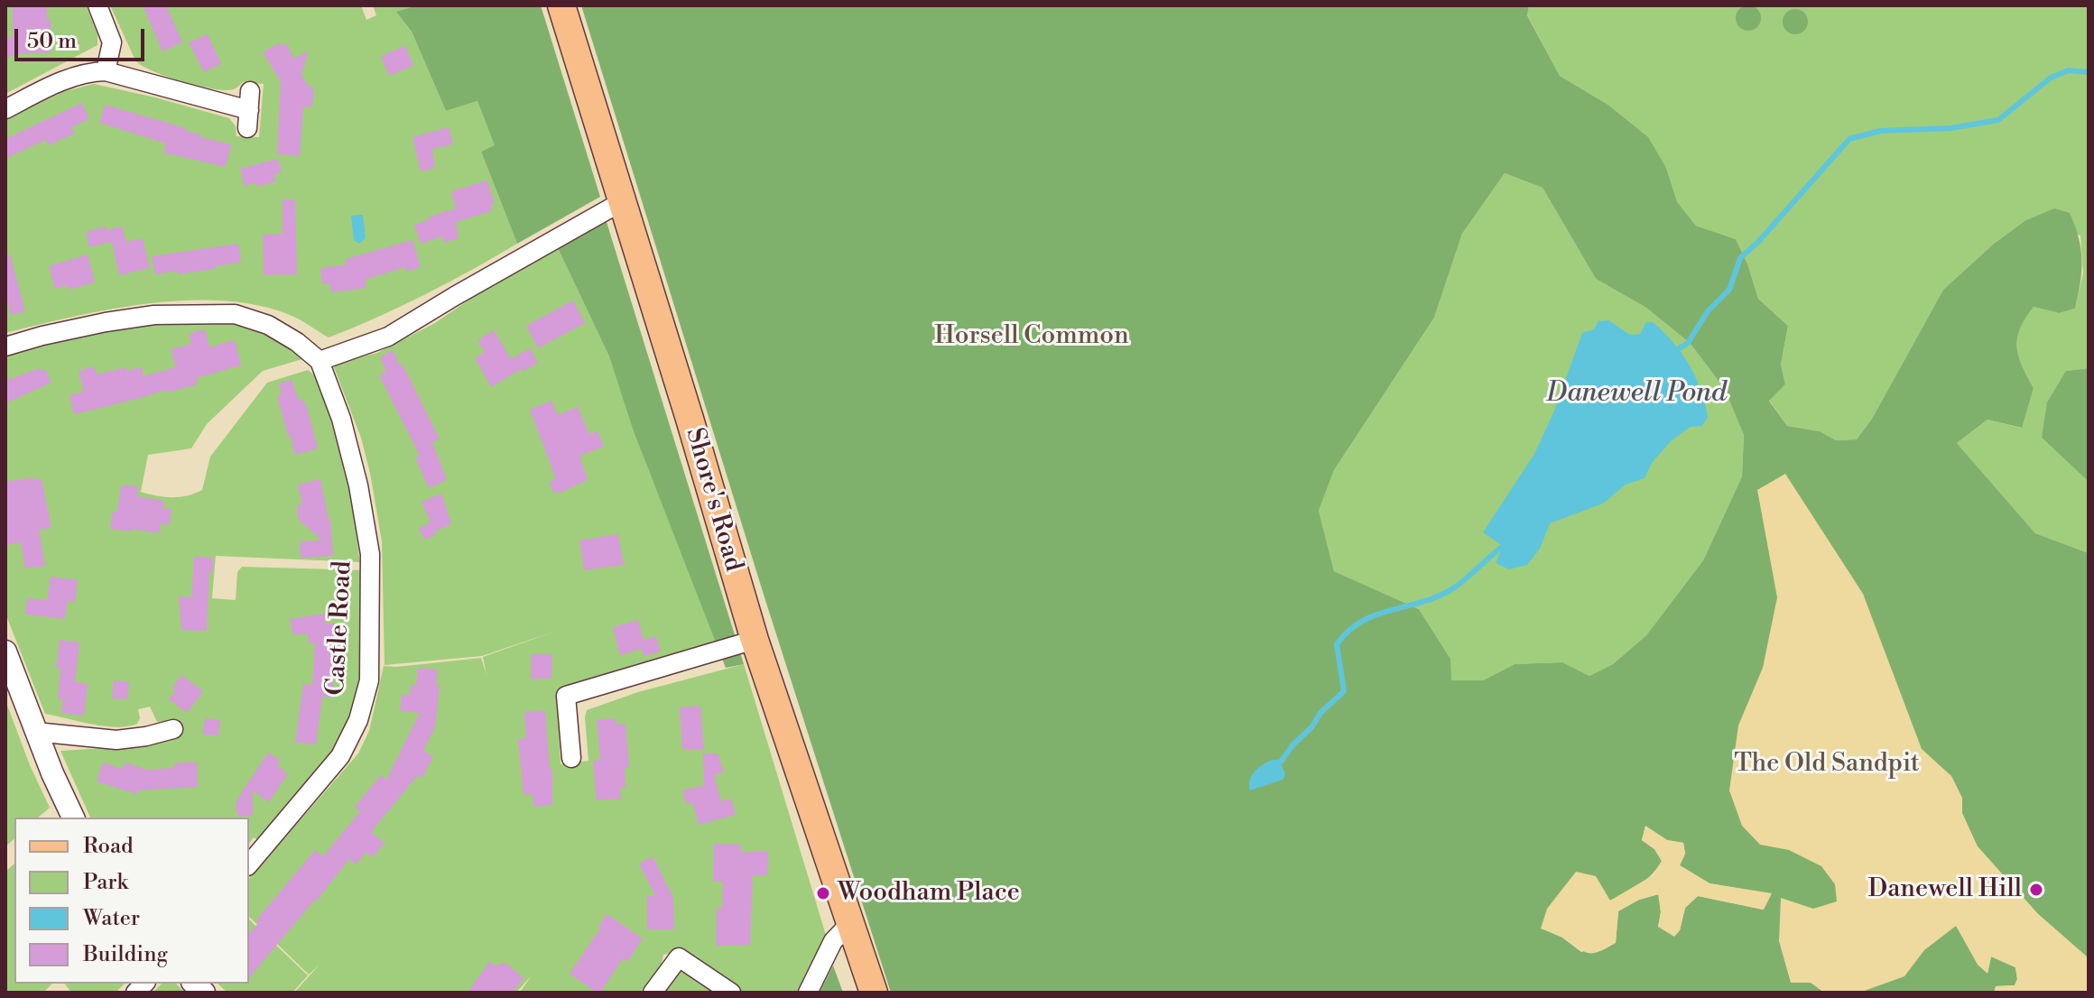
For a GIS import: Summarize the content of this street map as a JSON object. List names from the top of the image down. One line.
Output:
{"streets":{"main road":["Shore's Road"],"street":["Castle Road"]},"water":["Danewell Pond"],"parks":["Horsell Common","The Old Sandpit"],"places":["Danewell Hill","Woodham Place"],"legend":["Road","Park","Water","Building"],"scale_bar":"50 m"}
